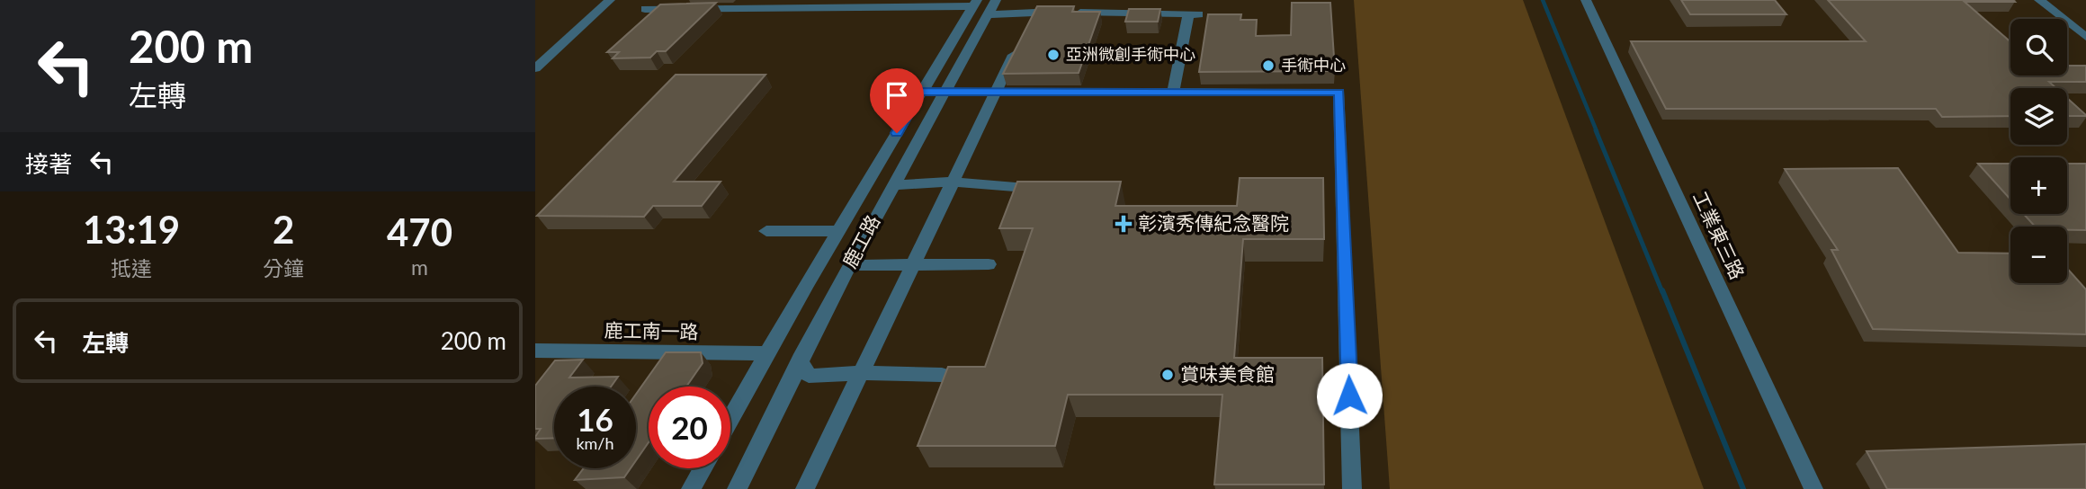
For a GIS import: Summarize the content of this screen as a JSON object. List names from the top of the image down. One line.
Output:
{"streets":{"street":["工業東三路","鹿工路","鹿工南一路"]},"crossings":[["鹿工路","鹿工南一路"]],"places":{"other":["亞洲微創手術中心","手術中心","賞味美食館"],"health":["彰濱秀傳紀念醫院"]},"page":{"turn":["200 m","左轉"],"map_buttons":["+","−"],"then":"接著","eta":["13:19","抵達","2","分鐘","470","m"],"list":[{"name":"左轉","value":"200 m"}],"speed":"16 km/h","limit":"20"}}
